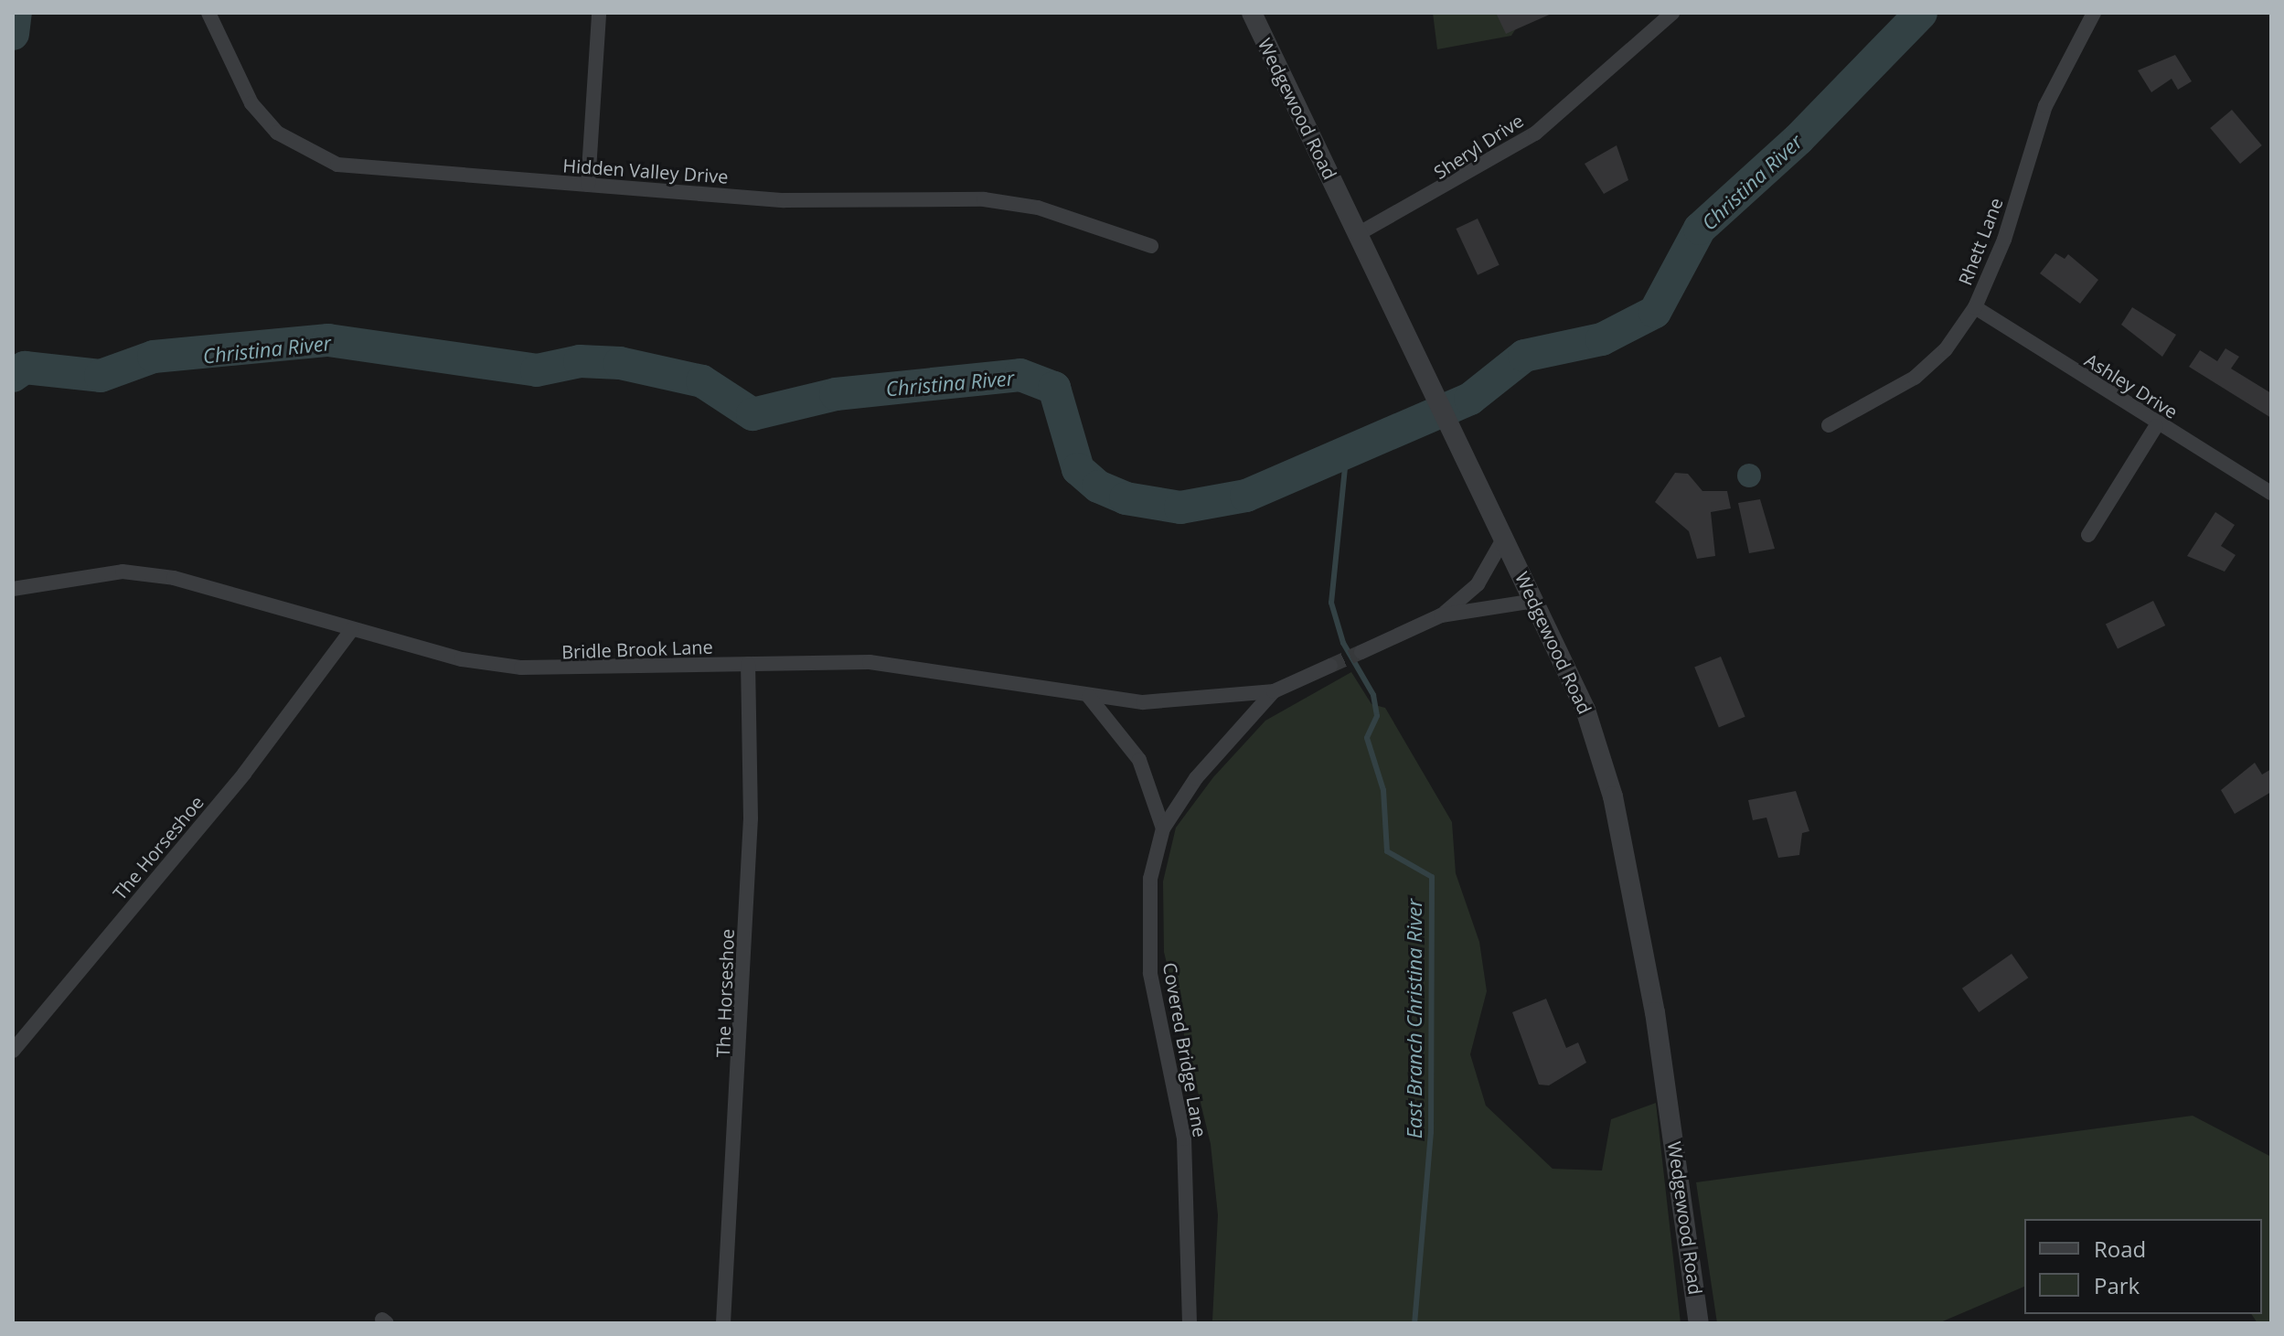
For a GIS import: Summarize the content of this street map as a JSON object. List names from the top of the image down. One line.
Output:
{"streets":{"street":["Wedgewood Road","Sheryl Drive","Hidden Valley Drive","Rhett Lane","Ashley Drive","Bridle Brook Lane","The Horseshoe","Covered Bridge Lane"]},"crossings":[["Wedgewood Road","Sheryl Drive"],["Rhett Lane","Ashley Drive"],["Bridle Brook Lane","The Horseshoe"],["Bridle Brook Lane","Covered Bridge Lane"]],"water":["Christina River","East Branch Christina River"],"legend":["Road","Park"]}
